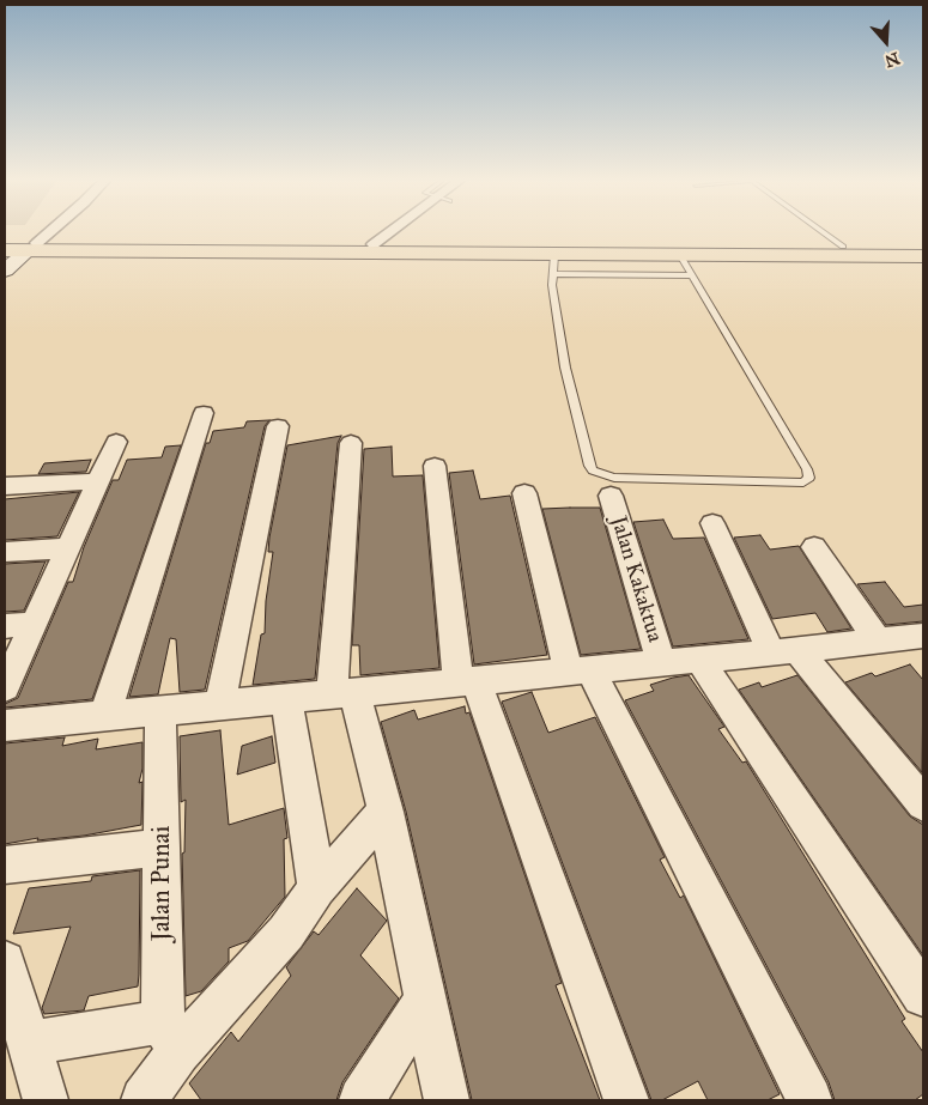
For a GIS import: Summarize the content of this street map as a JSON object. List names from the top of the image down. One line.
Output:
{"streets":{"street":["Jalan Kakaktua","Jalan Punai"]},"north":"bottom"}
